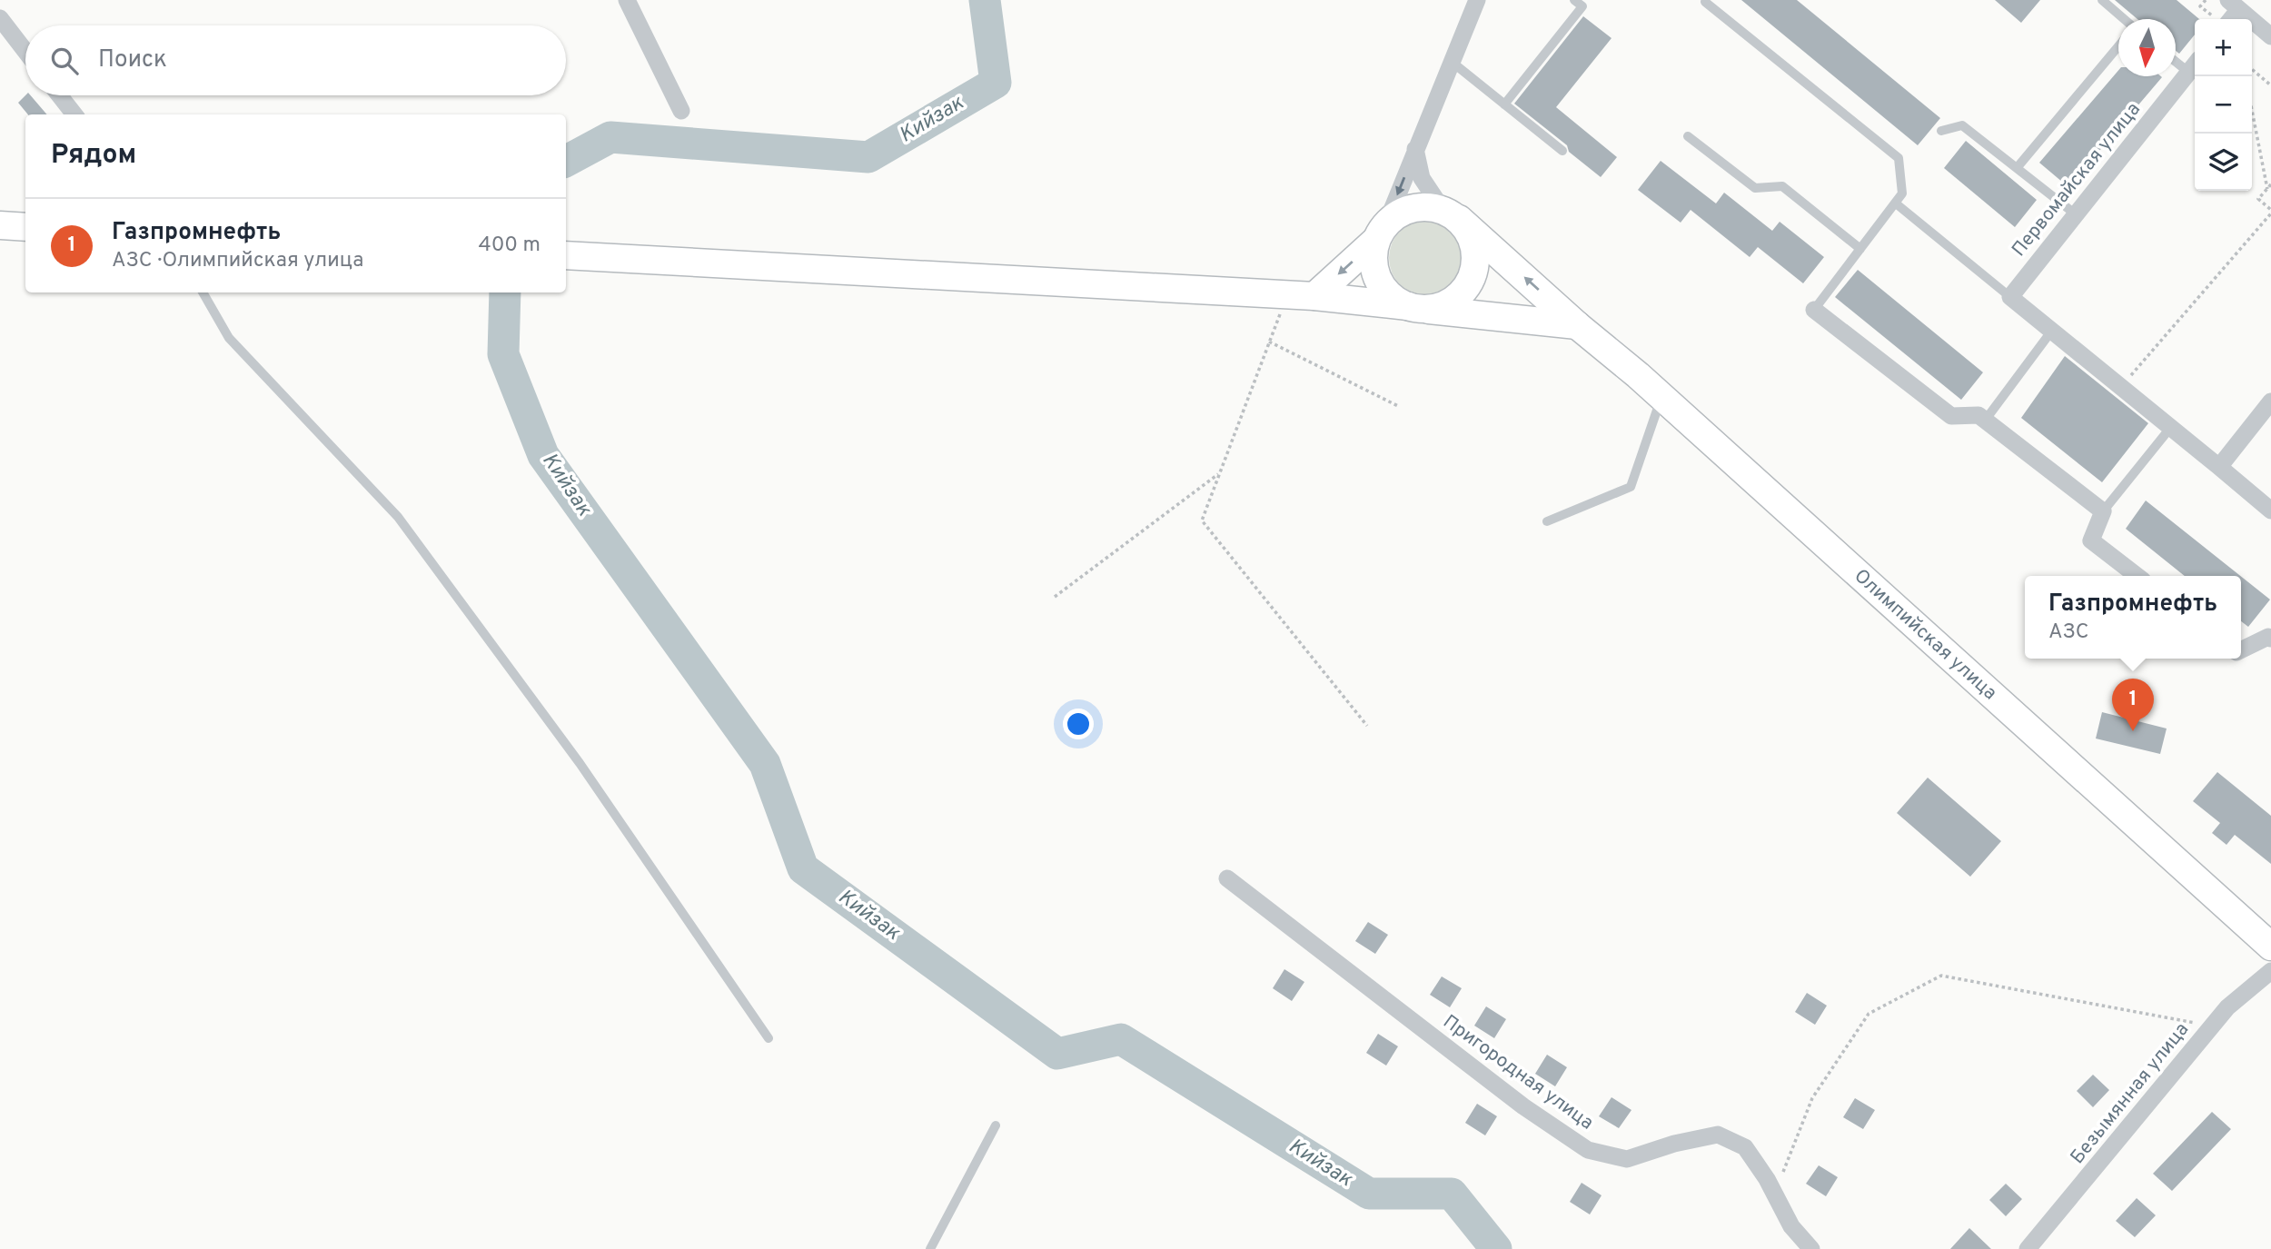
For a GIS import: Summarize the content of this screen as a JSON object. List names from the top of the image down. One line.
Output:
{"streets":{"main road":["Олимпийская улица"],"street":["Первомайская улица","Пригородная улица","Безымянная улица"]},"water":["Кийзак"],"north":"bottom","page":{"map_buttons":["+","−"],"search":"Поиск","heading":"Рядом","list":[{"mark":"1","name":"Газпромнефть","note":"АЗС · Олимпийская улица","value":"400 m"}],"popup":["Газпромнефть","АЗС"],"pins":"1"}}
